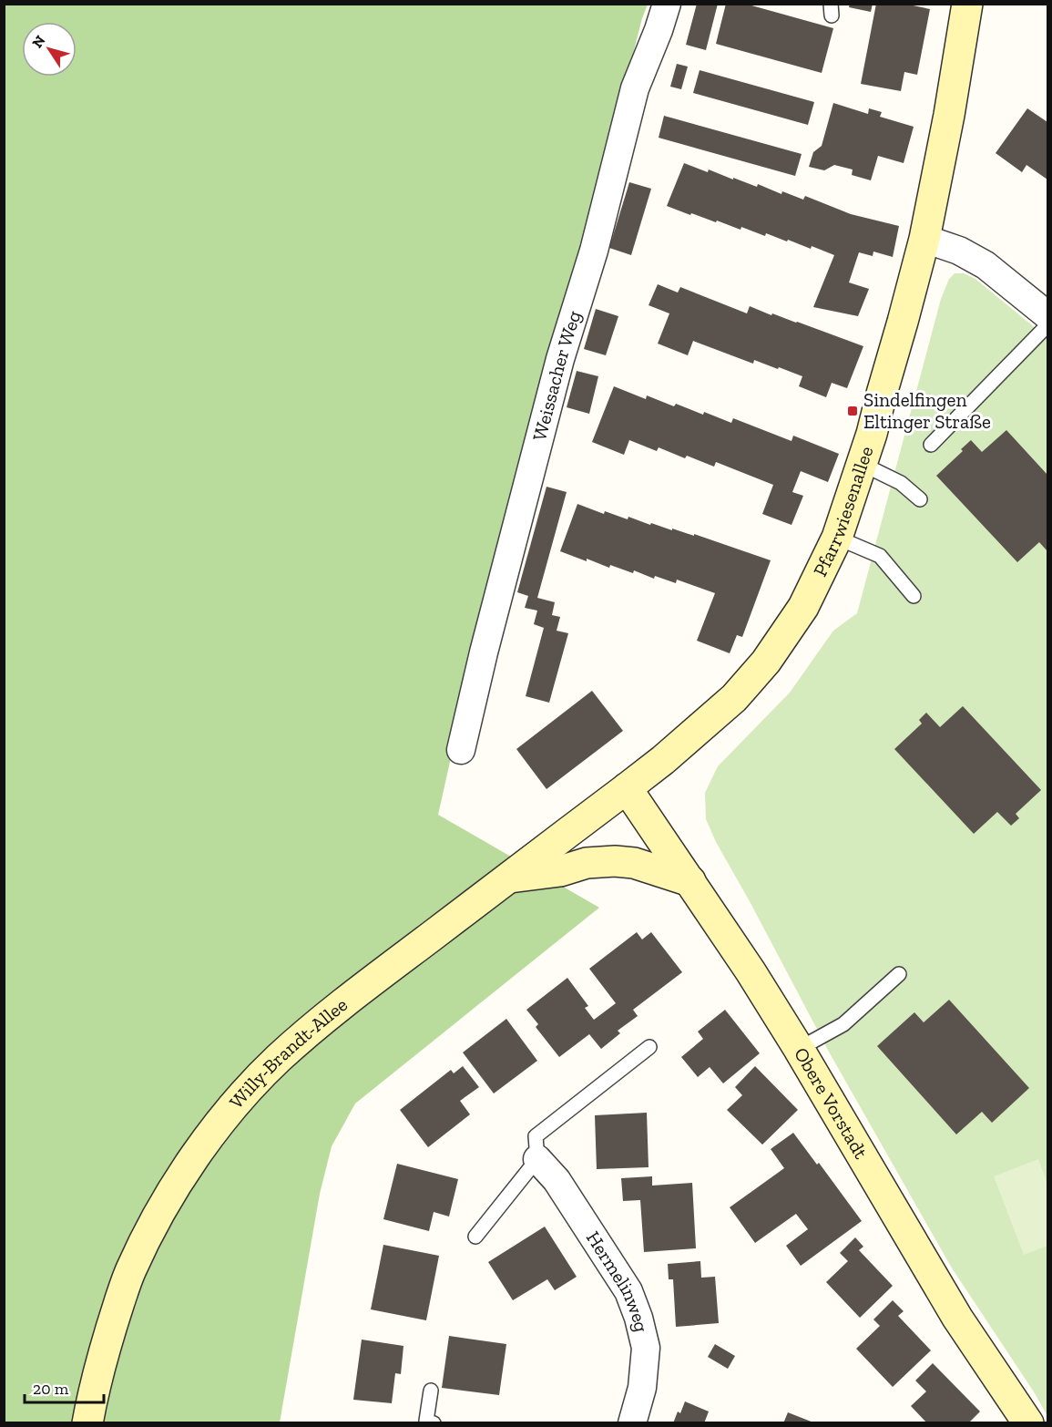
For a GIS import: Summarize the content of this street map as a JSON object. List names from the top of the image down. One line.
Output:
{"streets":{"main road":["Pfarrwiesenallee","Willy-Brandt-Allee","Obere Vorstadt"],"street":["Weissacher Weg","Hermelinweg"]},"crossings":[["Pfarrwiesenallee","Willy-Brandt-Allee"],["Pfarrwiesenallee","Obere Vorstadt"],["Willy-Brandt-Allee","Obere Vorstadt"]],"places":{"transit":["Sindelfingen Eltinger Straße"]},"scale_bar":"20 m","north":"top left"}
